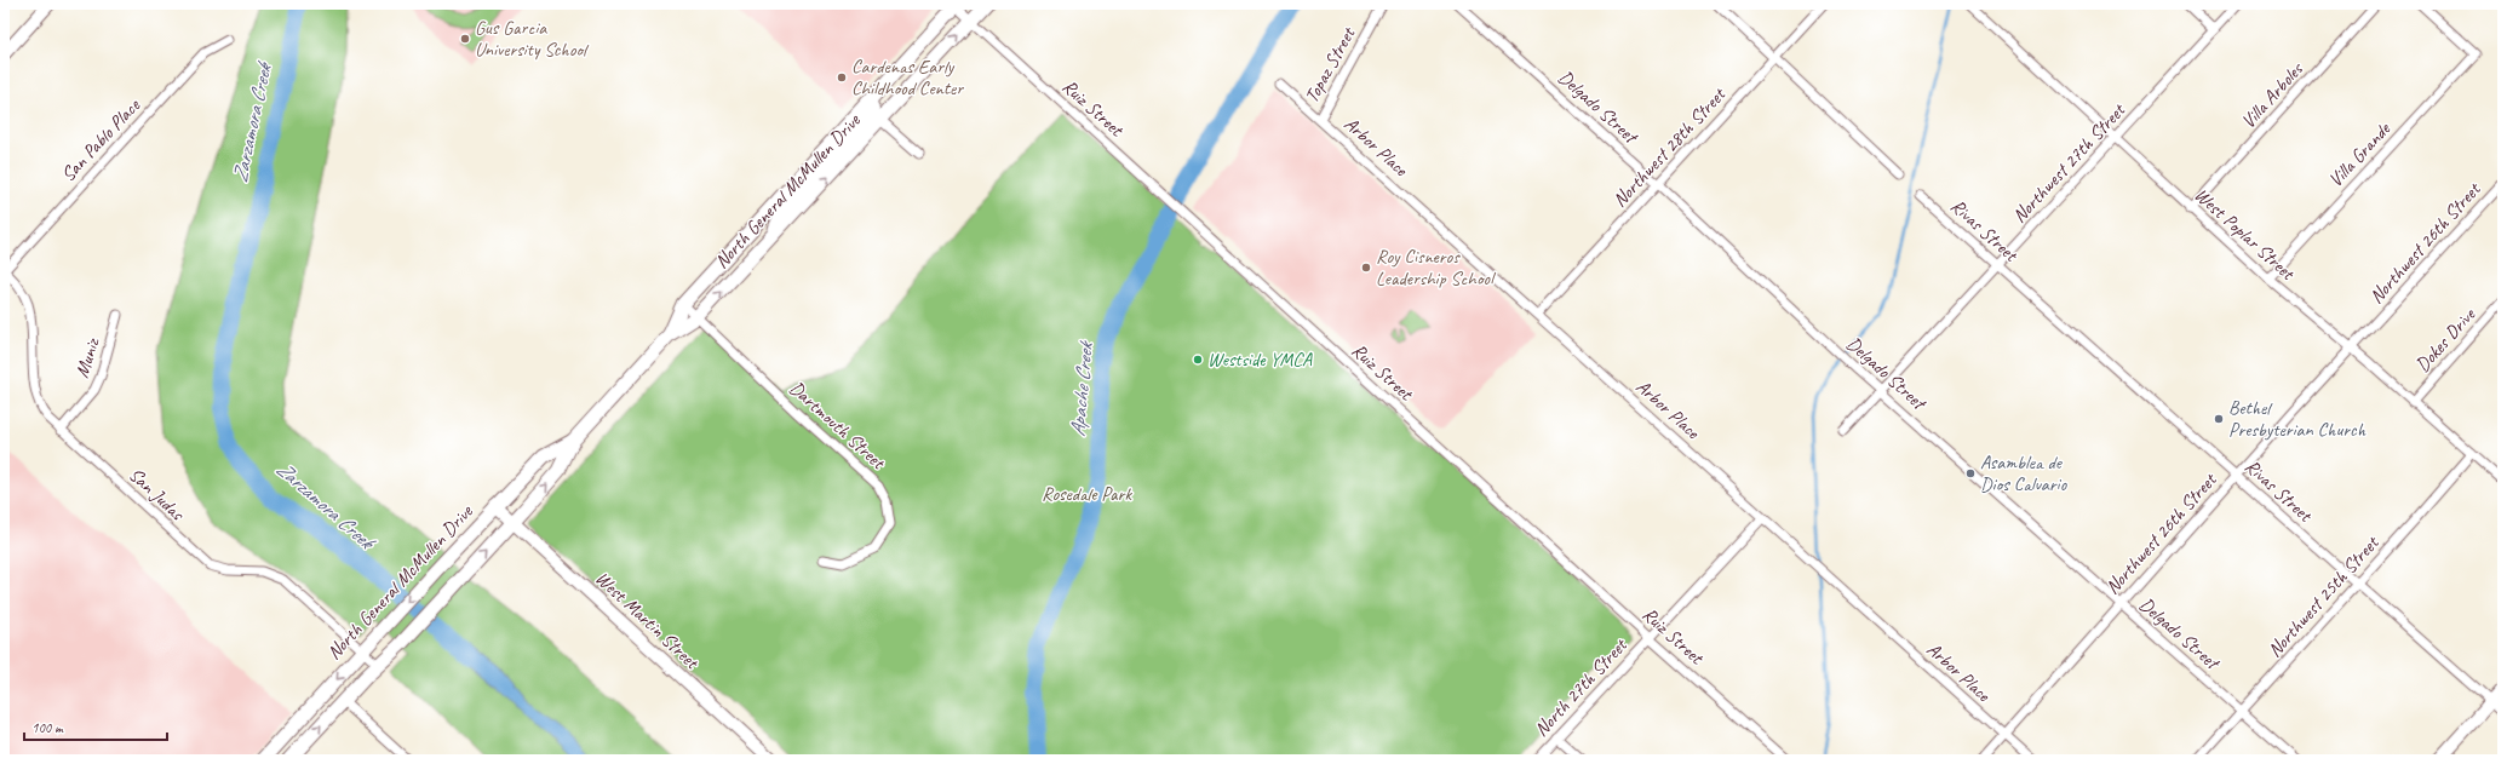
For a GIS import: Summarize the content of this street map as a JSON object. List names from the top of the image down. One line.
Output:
{"streets":{"main road":["North General McMullen Drive"],"street":["Topaz Street","Villa Arboles","Delgado Street","Ruiz Street","San Pablo Place","Arbor Place","Northwest 28th Street","Villa Grande","Northwest 27th Street","Rivas Street","West Poplar Street","Northwest 26th Street","Dokes Drive","Muniz","Dartmouth Street","San Judas","Northwest 25th Street","West Martin Street","North 27th Street"]},"crossings":[["Topaz Street","Arbor Place"],["Villa Arboles","West Poplar Street"],["Delgado Street","Northwest 28th Street"],["Delgado Street","Northwest 27th Street"],["Delgado Street","Northwest 26th Street"],["Delgado Street","Northwest 25th Street"],["Ruiz Street","North General McMullen Drive"],["Ruiz Street","North 27th Street"],["San Pablo Place","San Judas"],["Arbor Place","Northwest 28th Street"],["Arbor Place","Northwest 26th Street"],["Villa Grande","West Poplar Street"],["Northwest 27th Street","Rivas Street"],["Northwest 27th Street","West Poplar Street"],["North General McMullen Drive","Dartmouth Street"],["North General McMullen Drive","San Judas"],["North General McMullen Drive","West Martin Street"],["Rivas Street","Northwest 26th Street"],["Rivas Street","Northwest 25th Street"],["West Poplar Street","Northwest 26th Street"],["West Poplar Street","Dokes Drive"],["West Poplar Street","Northwest 25th Street"],["Muniz","San Judas"]],"water":["Zarzamora Creek","Apache Creek"],"parks":["Rosedale Park"],"places":["Gus Garcia University School","Cardenas Early Childhood Center","Roy Cisneros Leadership School","Westside YMCA","Bethel Presbyterian Church","Asamblea de Dios Calvario"],"scale_bar":"100 m"}
